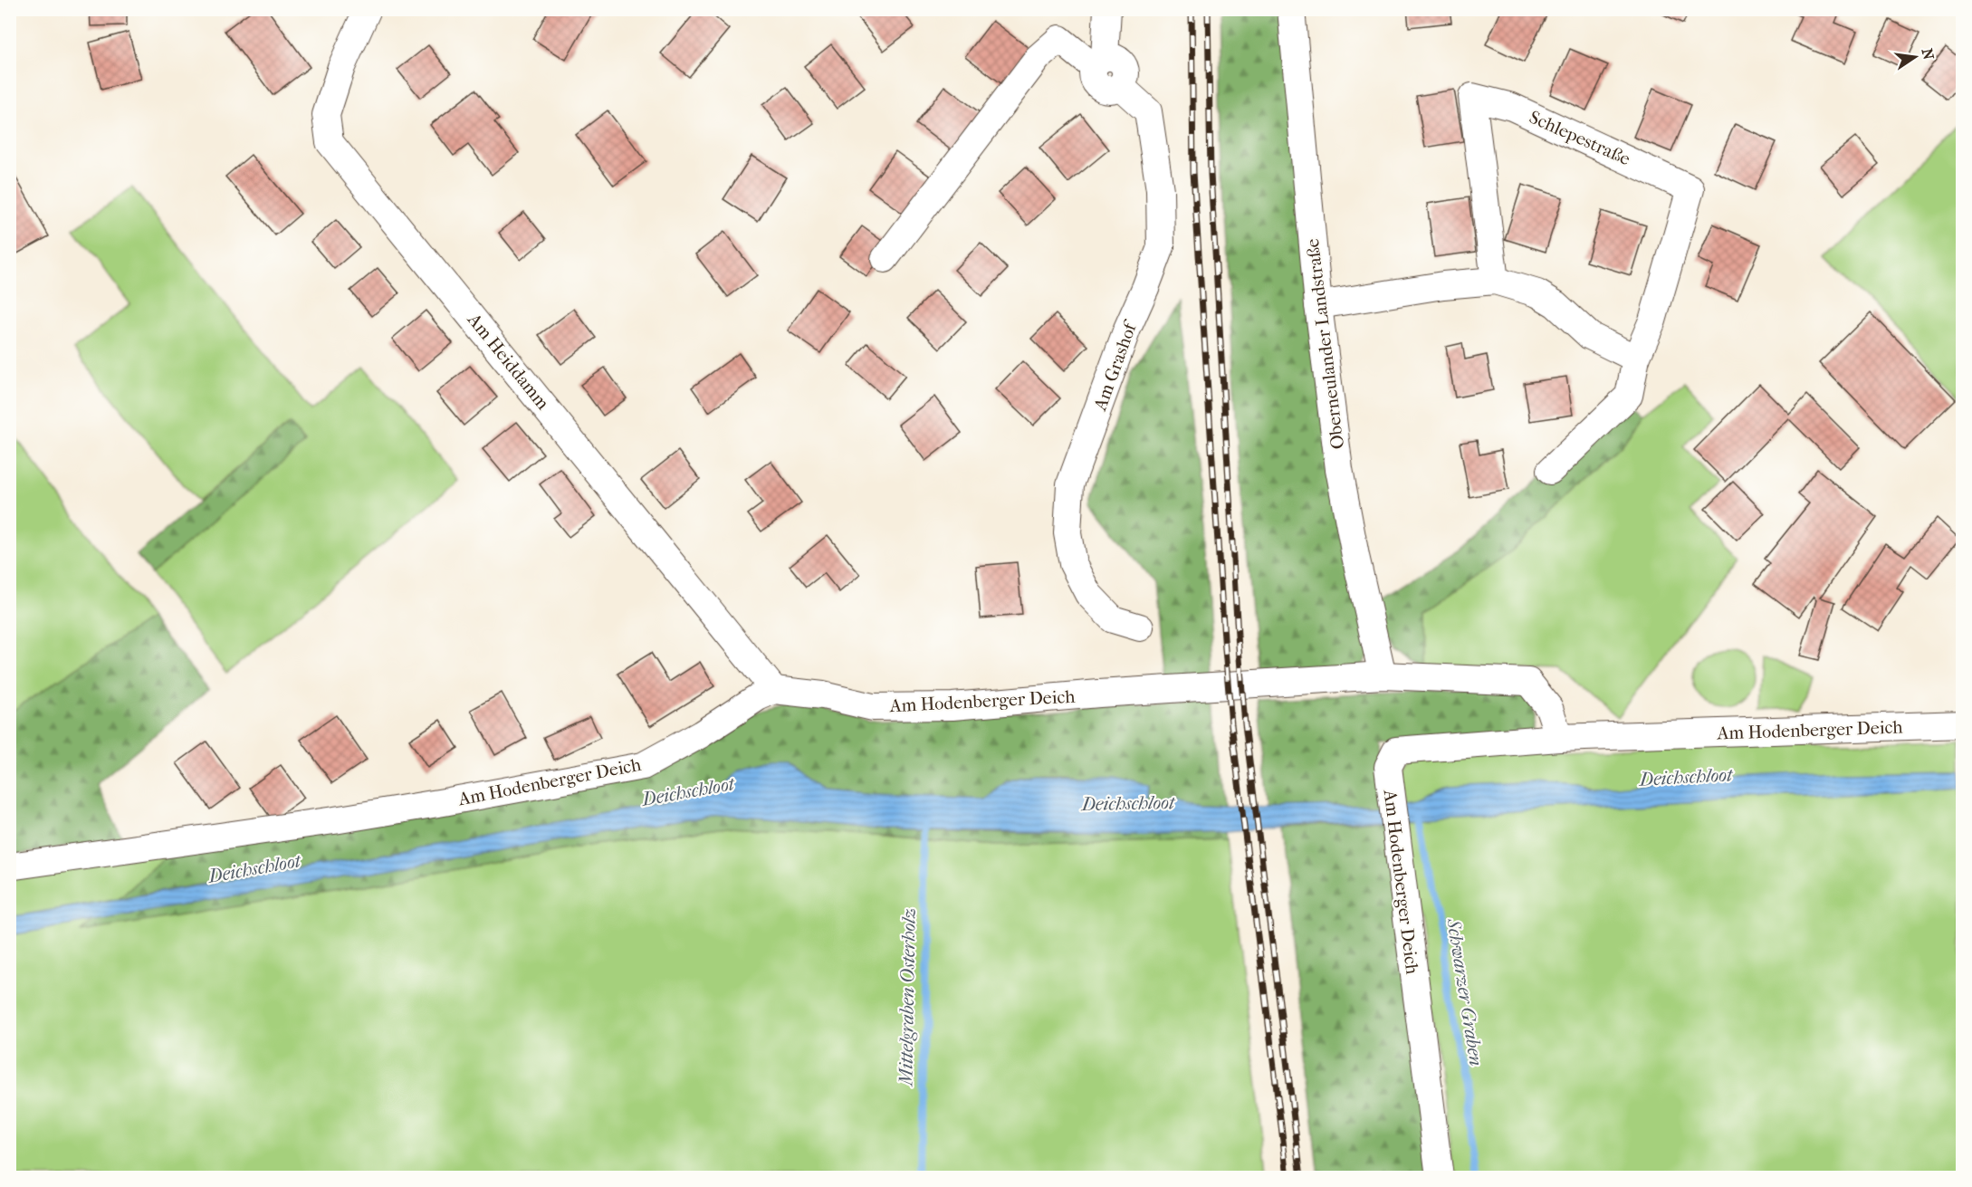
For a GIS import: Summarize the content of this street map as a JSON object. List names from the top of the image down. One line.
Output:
{"streets":{"street":["Schlepestraße","Oberneulander Landstraße","Am Heiddamm","Am Grashof","Am Hodenberger Deich"]},"crossings":[["Oberneulander Landstraße","Am Hodenberger Deich"],["Am Heiddamm","Am Hodenberger Deich"]],"water":["Deichschloot","Schwarzer Graben","Mittelgraben Osterholz"],"north":"right"}
